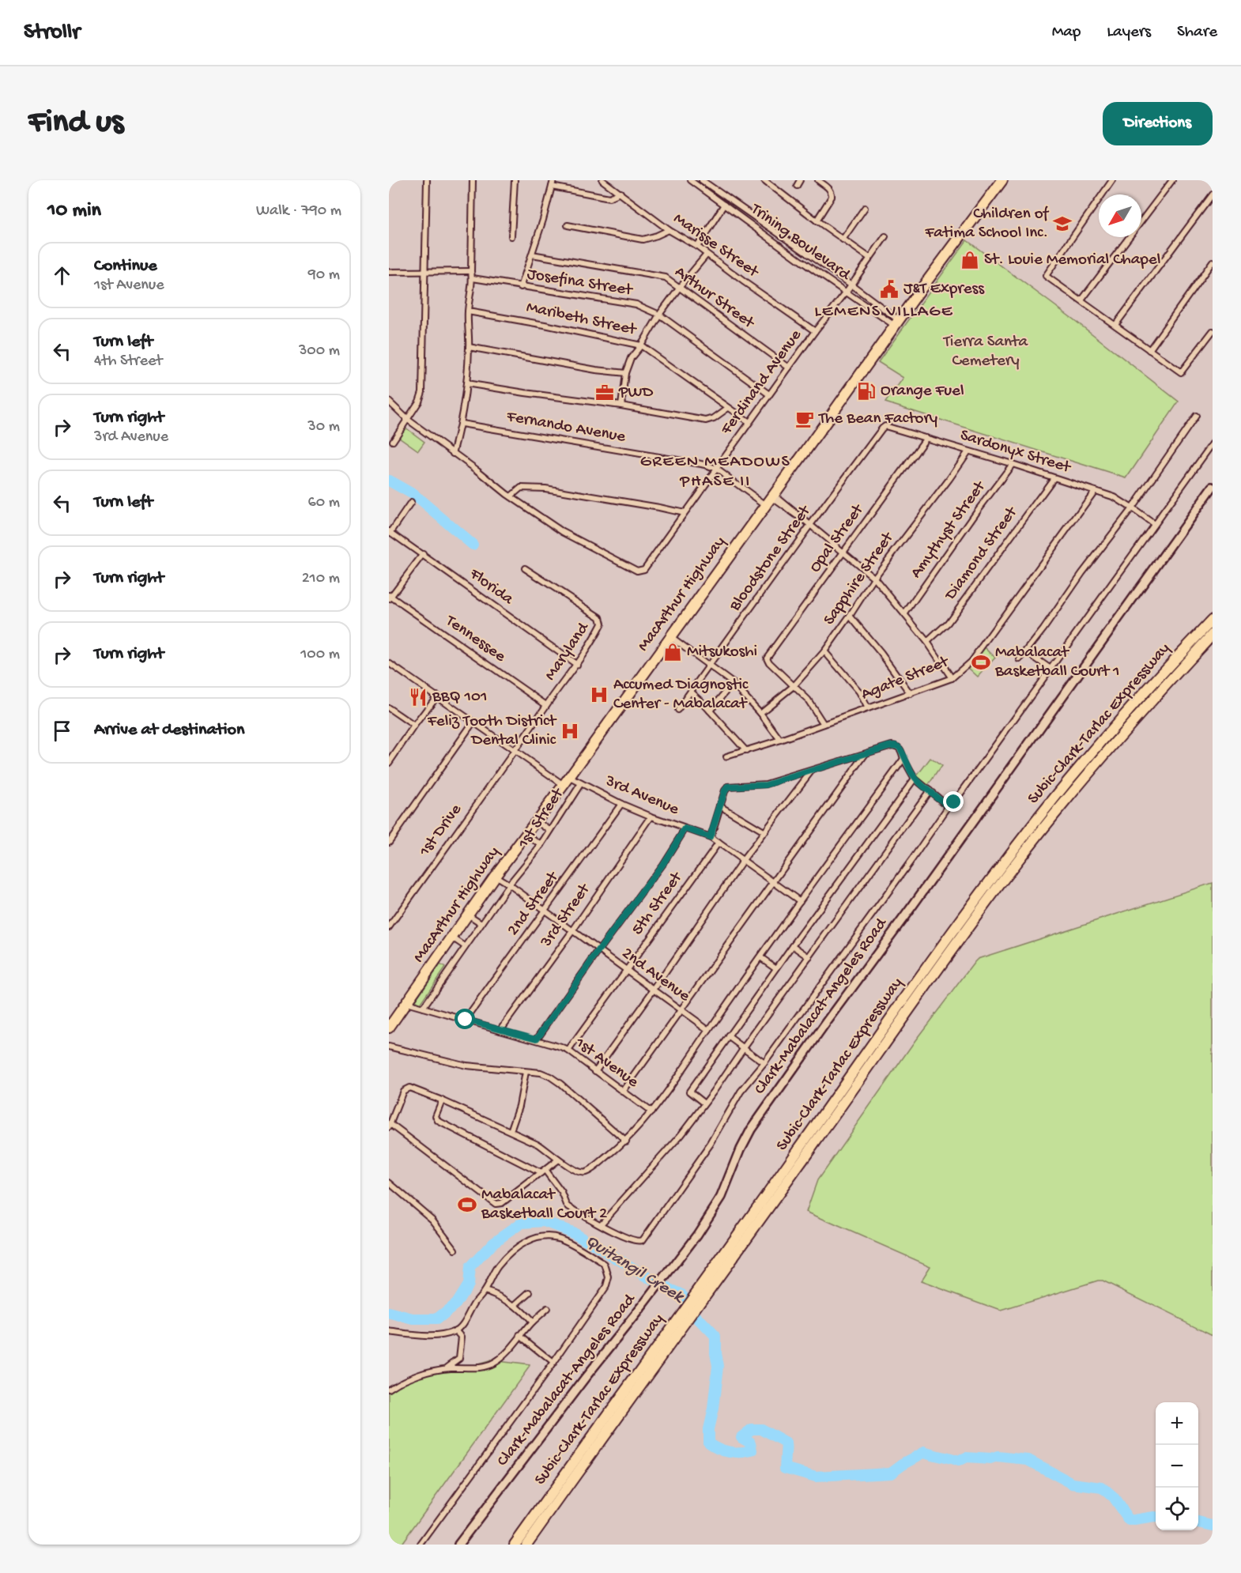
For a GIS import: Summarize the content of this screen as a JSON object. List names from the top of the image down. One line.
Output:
{"streets":{"highway":["MacArthur Highway","Subic-Clark-Tarlac Expressway"],"main road":["Clark-Mabalacat-Angeles Road"],"street":["Trining Boulevard","Marisse Street","Josefina Street","Arthur Street","Maribeth Street","Ferdinand Avenue","Fernando Avenue","Sardonyx Street","Amythyst Street","Opal Street","Diamond Street","Bloodstone Street","Sapphire Street","Florida","Tennessee","Maryland","Agate Street","3rd Avenue","1st Street","1st Drive","2nd Street","5th Street","3rd Street","2nd Avenue","1st Avenue"]},"crossings":[["Trining Boulevard","Ferdinand Avenue"],["Trining Boulevard","MacArthur Highway"],["Marisse Street","Ferdinand Avenue"],["Josefina Street","Ferdinand Avenue"],["Arthur Street","Ferdinand Avenue"],["Maribeth Street","Ferdinand Avenue"],["Ferdinand Avenue","Fernando Avenue"],["Fernando Avenue","Amythyst Street"],["Fernando Avenue","Opal Street"],["Fernando Avenue","Diamond Street"],["Fernando Avenue","Bloodstone Street"],["Fernando Avenue","Sapphire Street"],["Fernando Avenue","MacArthur Highway"],["Fernando Avenue","Agate Street"],["Sardonyx Street","Amythyst Street"],["Sardonyx Street","Opal Street"],["Sardonyx Street","Diamond Street"],["Sardonyx Street","Bloodstone Street"],["Sardonyx Street","Sapphire Street"],["Sardonyx Street","Agate Street"],["Opal Street","Sapphire Street"],["Florida","Maryland"],["MacArthur Highway","3rd Avenue"],["MacArthur Highway","2nd Avenue"],["MacArthur Highway","1st Avenue"],["Tennessee","Maryland"],["Maryland","3rd Avenue"],["Maryland","1st Drive"],["3rd Avenue","1st Street"],["3rd Avenue","1st Drive"],["3rd Avenue","2nd Street"],["3rd Avenue","5th Street"],["3rd Avenue","3rd Street"],["1st Street","2nd Avenue"],["1st Street","1st Avenue"],["2nd Street","2nd Avenue"],["2nd Street","1st Avenue"],["5th Street","2nd Avenue"],["5th Street","1st Avenue"],["3rd Street","2nd Avenue"],["3rd Street","1st Avenue"]],"districts":["LEMENS VILLAGE","GREEN MEADOWS PHASE II"],"water":["Quitangil Creek"],"parks":["Tierra Santa Cemetery"],"places":{"school or university":["Children of Fatima School Inc."],"shop":["St. Louie Memorial Chapel","Mitsukoshi"],"public building":["J&T Express"],"fuel station":["Orange Fuel"],"office":["PWD"],"cafe":["The Bean Factory"],"sports":["Mabalacat Basketball Court 1","Mabalacat Basketball Court 2"],"hospital":["Accumed Diagnostic Center - Mabalacat","Feliz Tooth District Dental Clinic"],"restaurant":["BBQ 101"]},"north":"bottom left","page":{"header":"Strollr","nav":["Map","Layers","Share"],"buttons":"Directions","title":"Find us","heading":["10 min","Walk · 790 m"],"list":[["Continue","1st Avenue","90 m"],["Turn left","4th Street","300 m"],["Turn right","3rd Avenue","30 m"],["Turn left","60 m"],["Turn right","210 m"],["Turn right","100 m"],"Arrive at destination"],"map_buttons":["+","−"]}}
